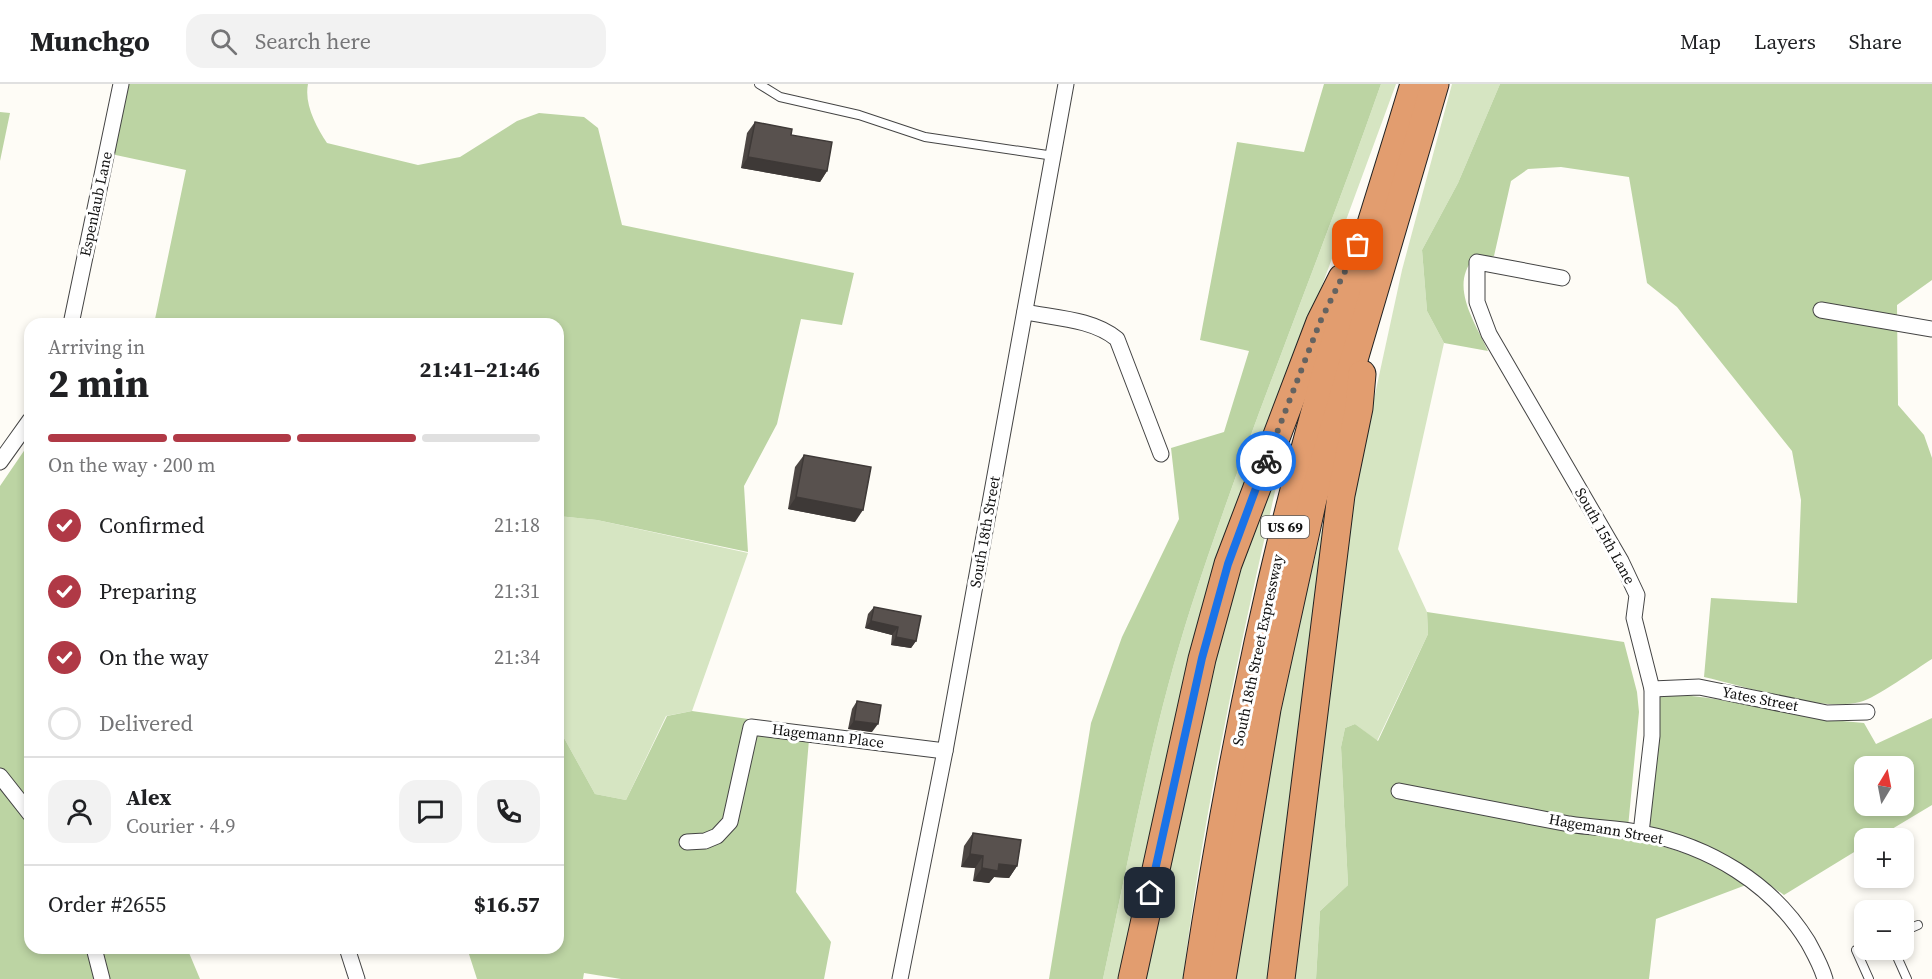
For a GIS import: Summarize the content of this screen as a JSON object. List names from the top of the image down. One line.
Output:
{"streets":{"highway":["US 69","South 18th Street Expressway"],"street":["Espenlaub Lane","South 18th Street","South 15th Lane","Yates Street","Hagemann Place","Hagemann Street"]},"crossings":[["South 18th Street","Hagemann Place"],["South 15th Lane","Yates Street"],["South 15th Lane","Hagemann Street"]],"north":"top","page":{"header":"Munchgo","search":"Search here","nav":["Map","Layers","Share"],"heading":["2 min","Arriving in","21:41–21:46"],"panel":["Alex","Courier · 4.9","Order #2655","$16.57"],"bar":"On the way · 200 m","list":[["Confirmed","21:18"],["Preparing","21:31"],["On the way","21:34"],"Delivered"],"map_buttons":["+","−"]}}
